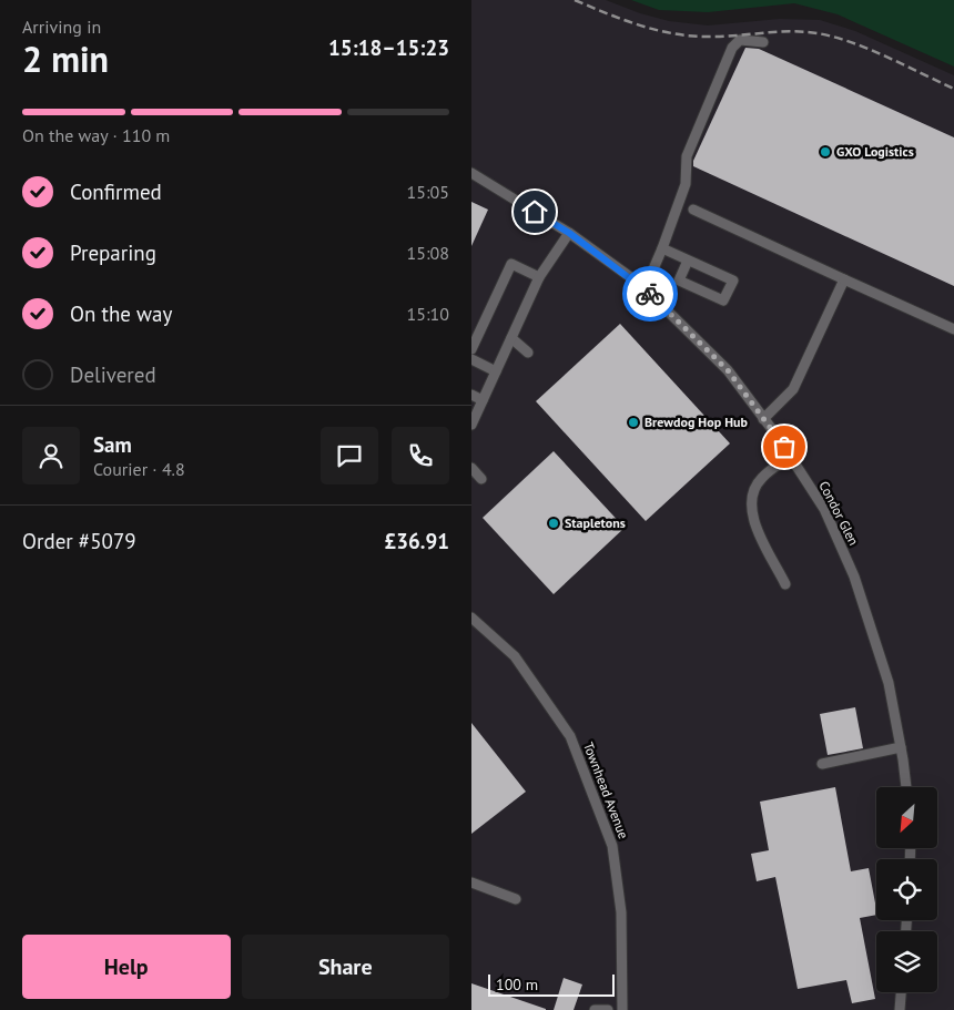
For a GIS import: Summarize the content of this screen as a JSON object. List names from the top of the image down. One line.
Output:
{"streets":{"street":["Condor Glen","Townhead Avenue"]},"places":["GXO Logistics","Brewdog Hop Hub","Stapletons"],"scale_bar":"100 m","north":"bottom left","page":{"heading":["2 min","Arriving in","15:18–15:23"],"panel":["Sam","Courier · 4.8","Order #5079","£36.91"],"bar":"On the way · 110 m","list":[["Confirmed","15:05"],["Preparing","15:08"],["On the way","15:10"],"Delivered"],"buttons":["Help","Share"],"scale":"100 m"}}
